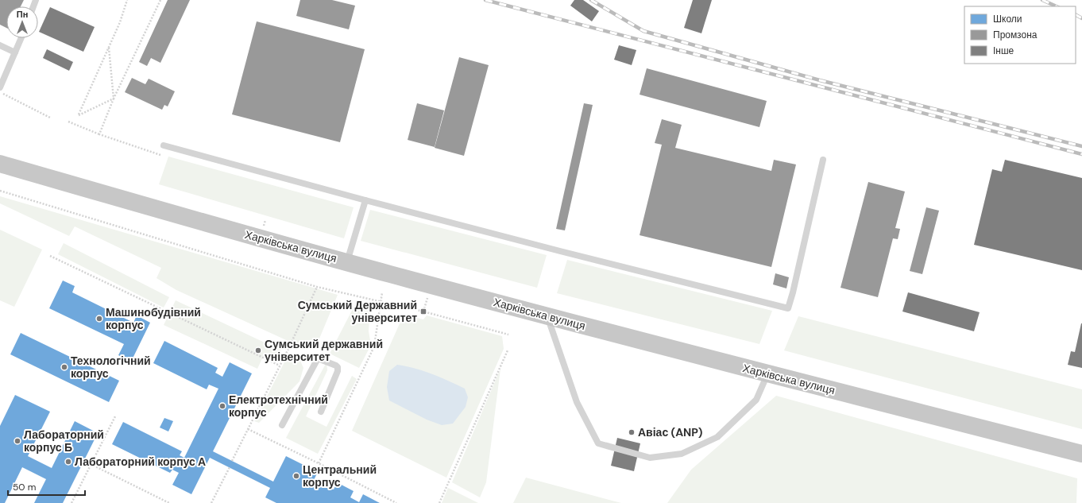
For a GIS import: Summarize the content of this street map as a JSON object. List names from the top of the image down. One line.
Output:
{"streets":{"main road":["Харківська вулиця"]},"places":{"transit":["Сумський Державний університет"],"other":["Машинобудівний корпус","Сумський державний університет","Технологічний корпус","Електротехнічний корпус","Авіас (ANP)","Лабораторний корпус Б","Лабораторний корпус А","Центральний корпус"]},"legend":["Школи","Промзона","Інше"],"scale_bar":"50 m","north":"top"}
